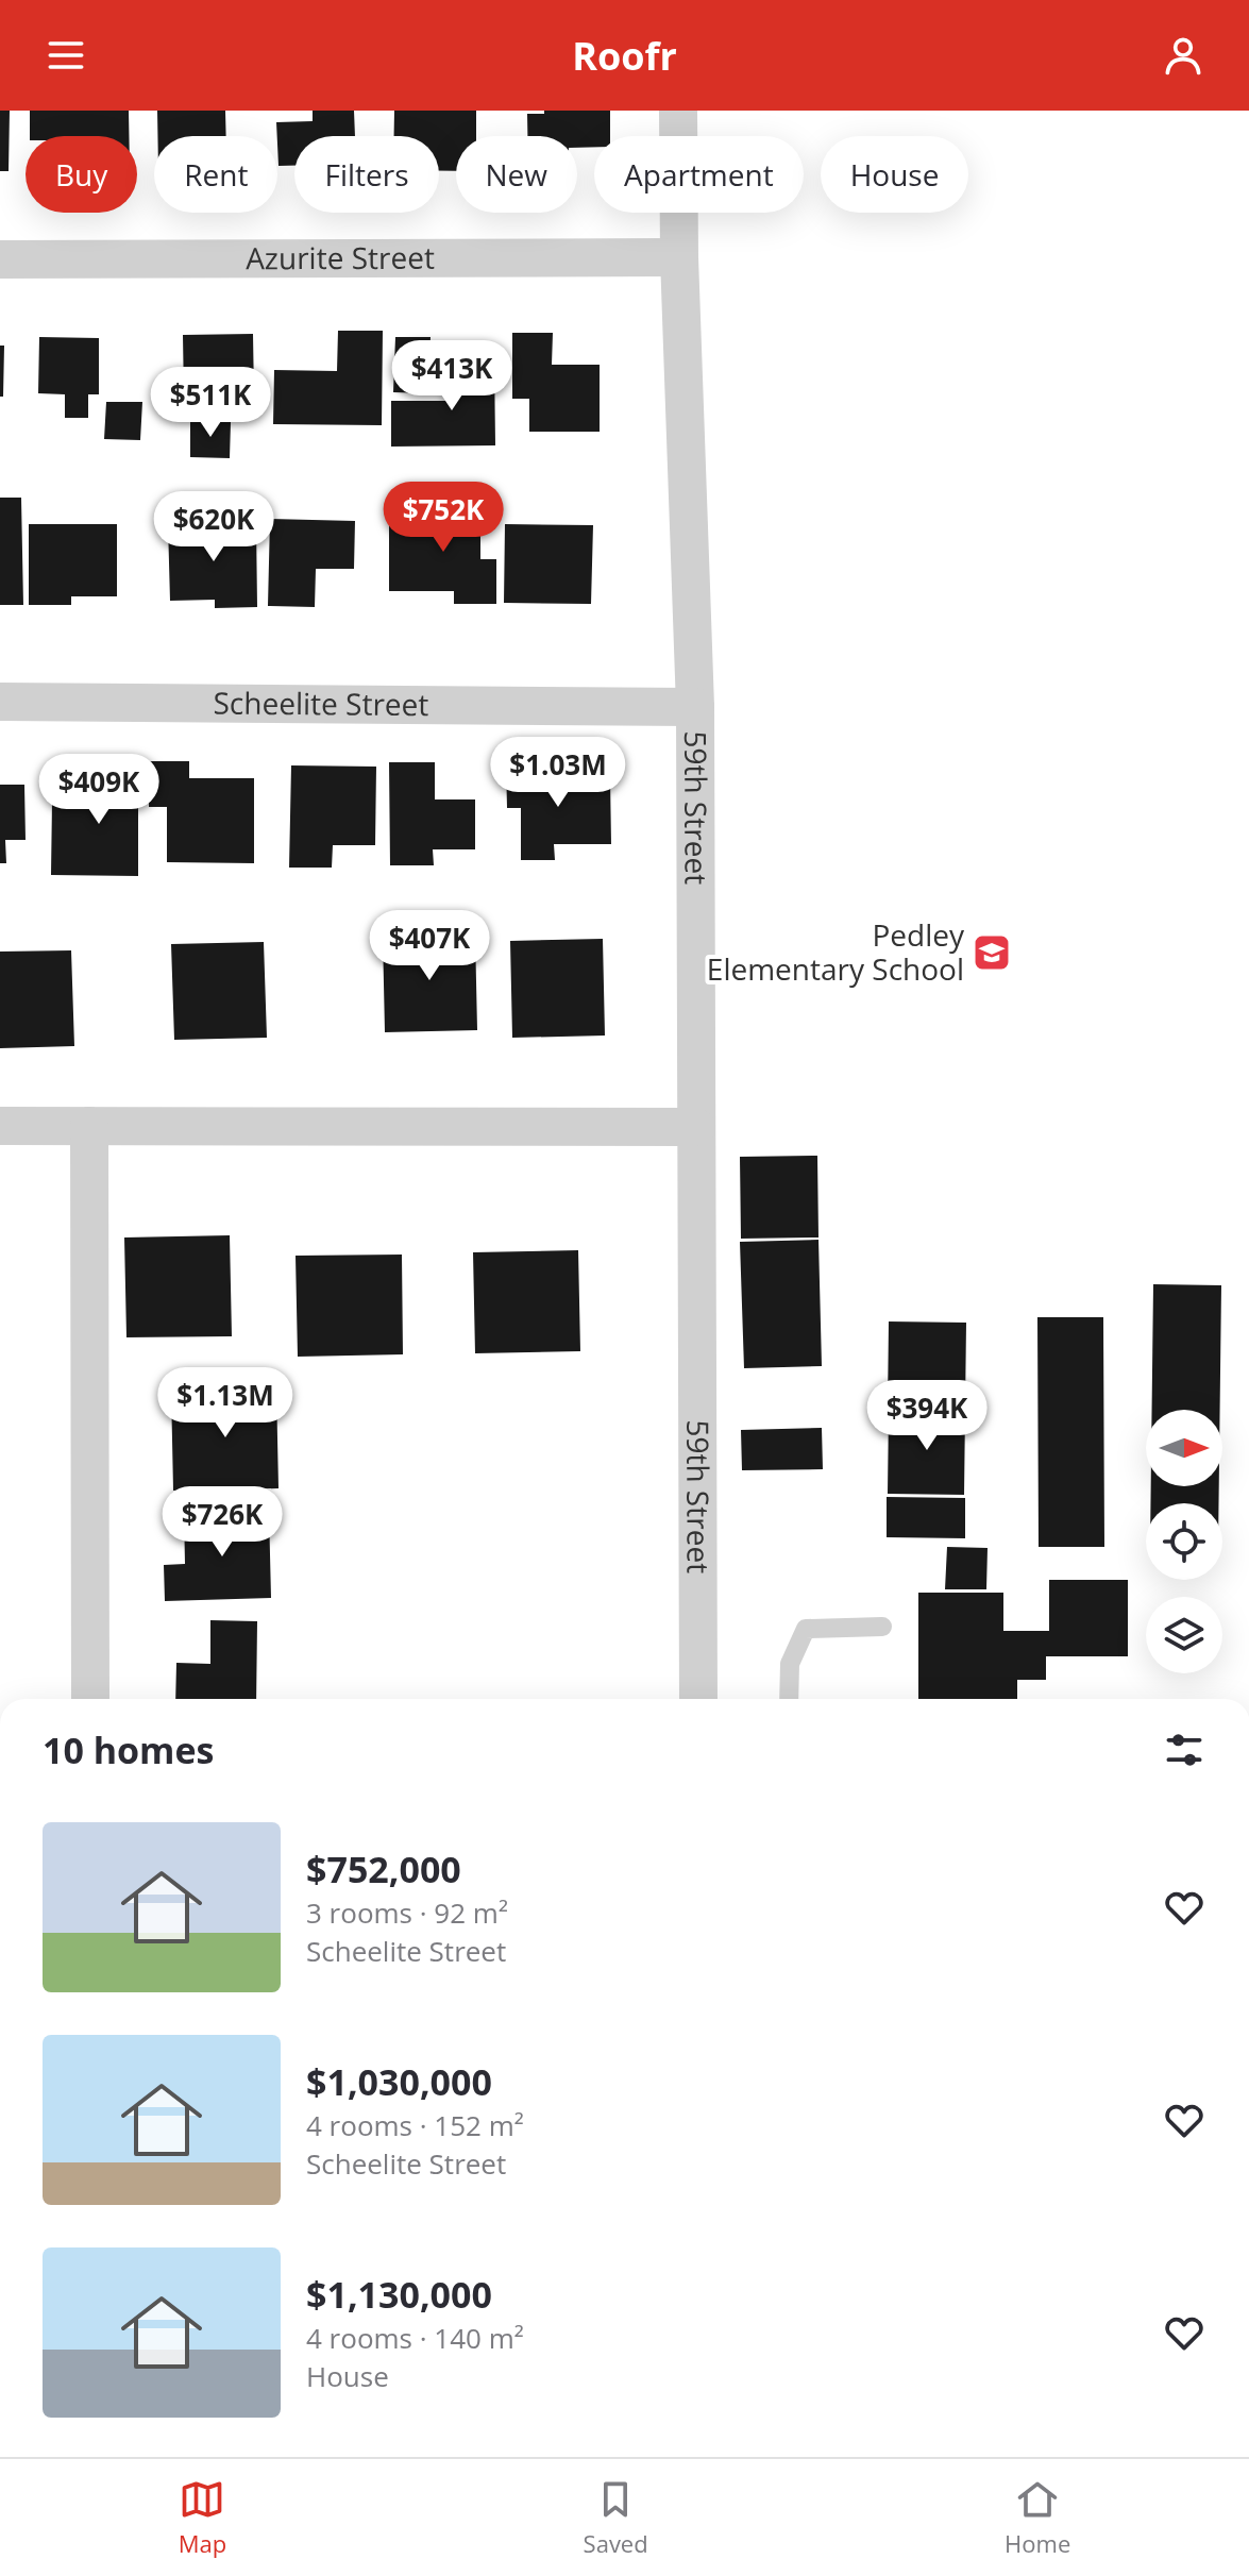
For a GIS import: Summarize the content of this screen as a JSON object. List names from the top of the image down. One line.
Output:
{"streets":{"street":["Azurite Street","Scheelite Street","59th Street"]},"crossings":[["Azurite Street","59th Street"],["Scheelite Street","59th Street"]],"places":{"school or university":["Pedley Elementary School"]},"north":"right","page":{"header":"Roofr","chip":["Buy","Rent","Filters","New","Apartment","House"],"price":["$413K","$511K","$752K","$620K","$1.03M","$409K","$407K","$1.13M","$394K","$726K"],"heading":"10 homes","list":[{"name":"$752,000","note":"3 rooms · 92 m² · Scheelite Street"},{"name":"$1,030,000","note":"4 rooms · 152 m² · Scheelite Street"},{"name":"$1,130,000","note":"4 rooms · 140 m² · House"}],"tabs":["Map","Saved","Home"]}}
